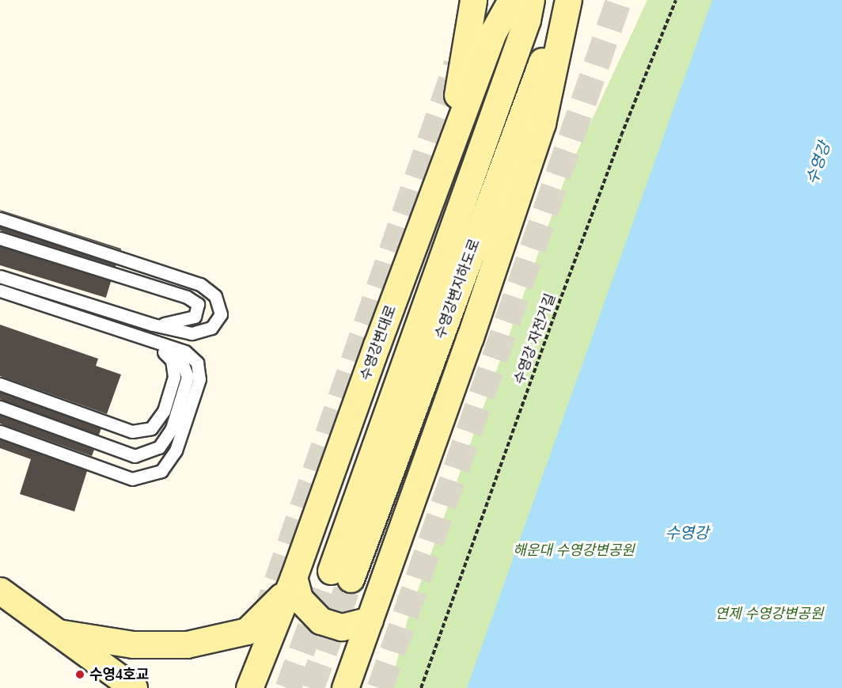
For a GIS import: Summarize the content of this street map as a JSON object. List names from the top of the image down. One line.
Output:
{"streets":{"main road":["수영강변지하도로","수영강변대로"],"path":["수영강 자전거길"]},"water":["수영강"],"parks":["해운대 수영강변공원","연제 수영강변공원"],"places":["수영4호교"]}
